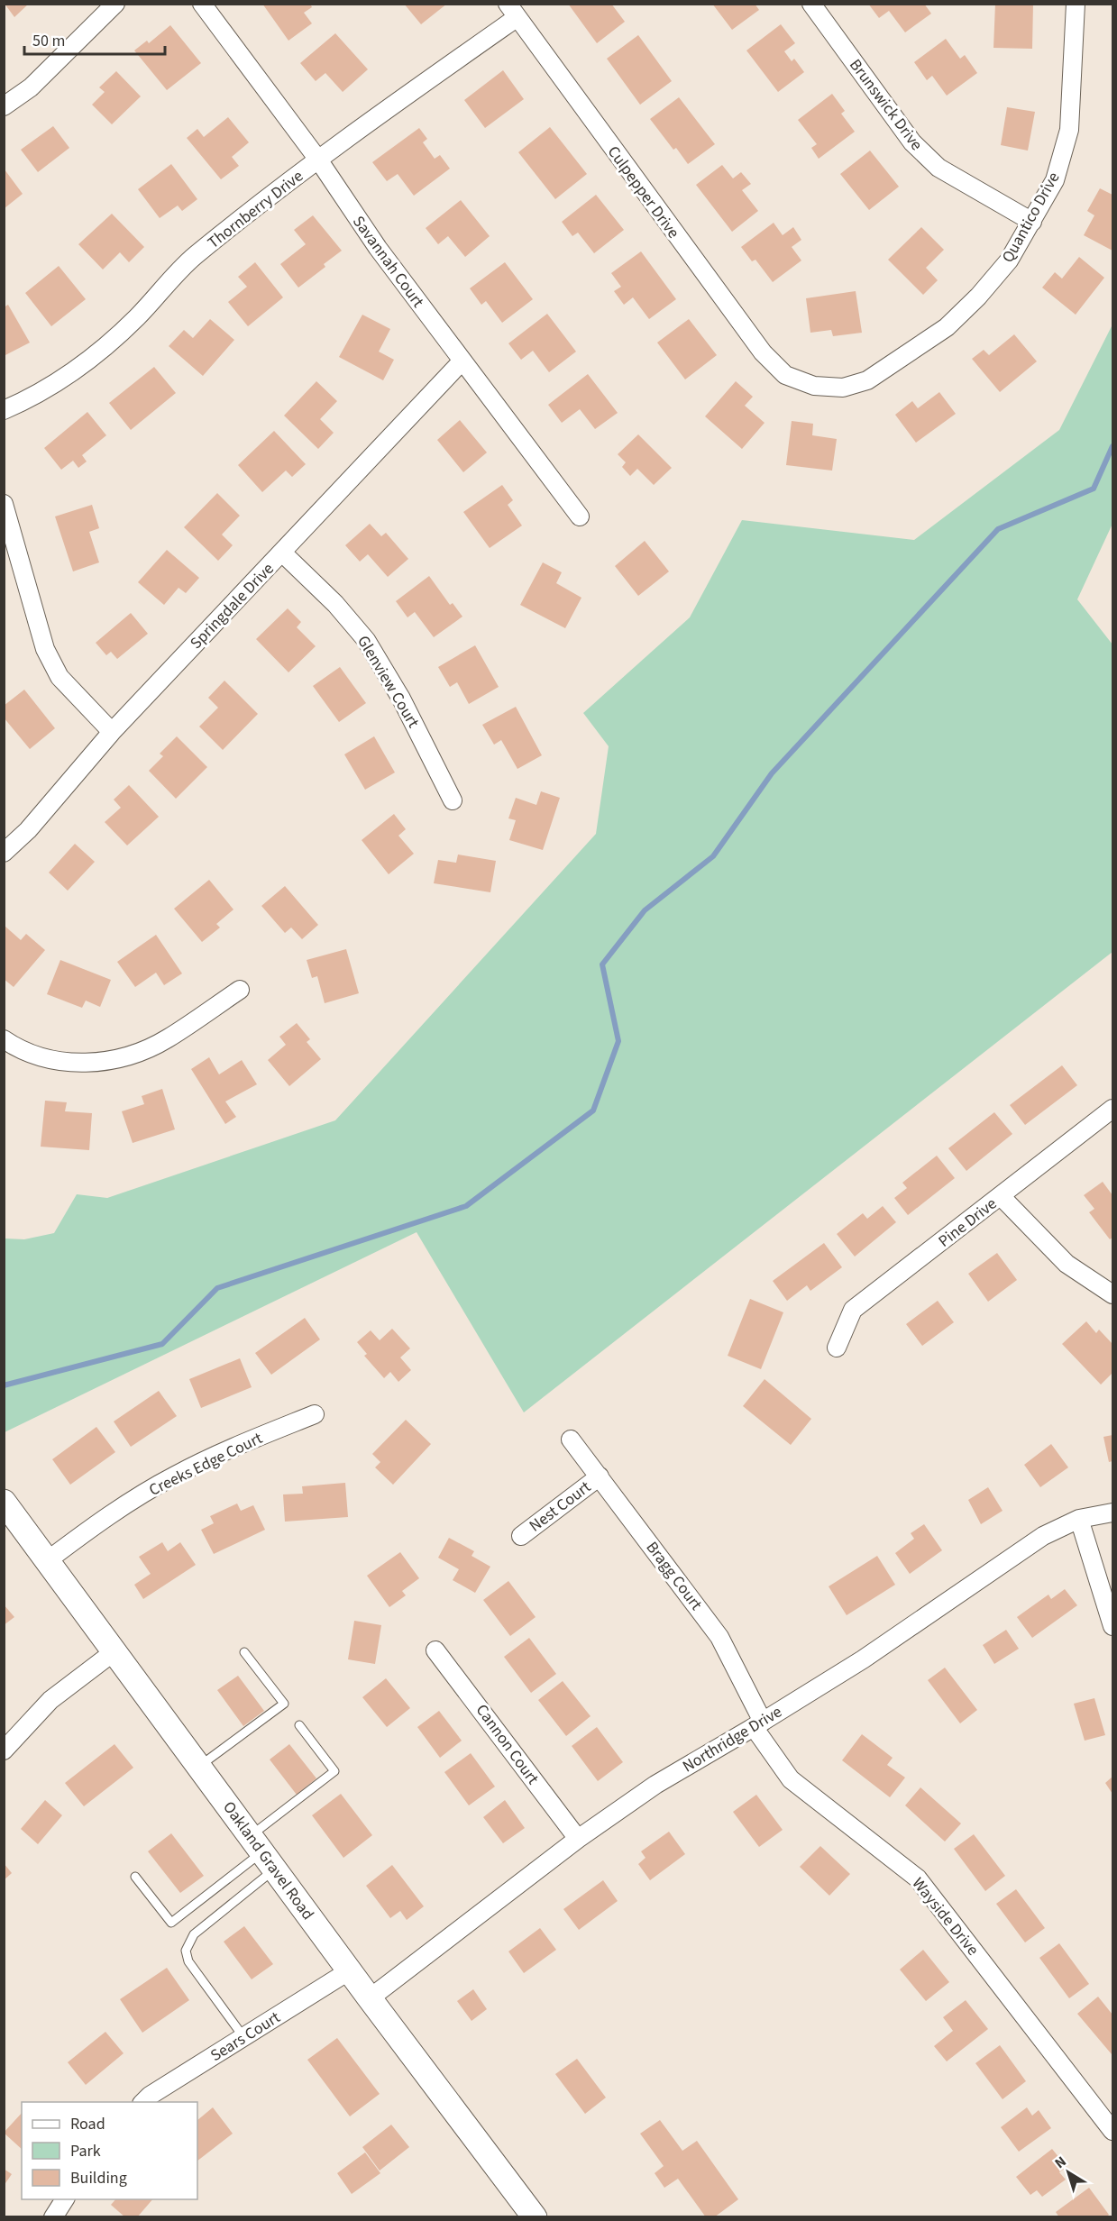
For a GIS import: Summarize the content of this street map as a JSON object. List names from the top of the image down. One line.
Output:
{"streets":{"street":["Brunswick Drive","Culpepper Drive","Thornberry Drive","Quantico Drive","Savannah Court","Springdale Drive","Glenview Court","Pine Drive","Creeks Edge Court","Nest Court","Bragg Court","Northridge Drive","Cannon Court","Oakland Gravel Road","Wayside Drive","Sears Court"]},"crossings":[["Brunswick Drive","Quantico Drive"],["Culpepper Drive","Thornberry Drive"],["Culpepper Drive","Quantico Drive"],["Thornberry Drive","Savannah Court"],["Savannah Court","Springdale Drive"],["Springdale Drive","Glenview Court"],["Creeks Edge Court","Oakland Gravel Road"],["Nest Court","Bragg Court"],["Bragg Court","Northridge Drive"],["Bragg Court","Wayside Drive"],["Northridge Drive","Cannon Court"],["Northridge Drive","Oakland Gravel Road"],["Northridge Drive","Wayside Drive"],["Oakland Gravel Road","Sears Court"]],"legend":["Road","Park","Building"],"scale_bar":"50 m","north":"top left"}
